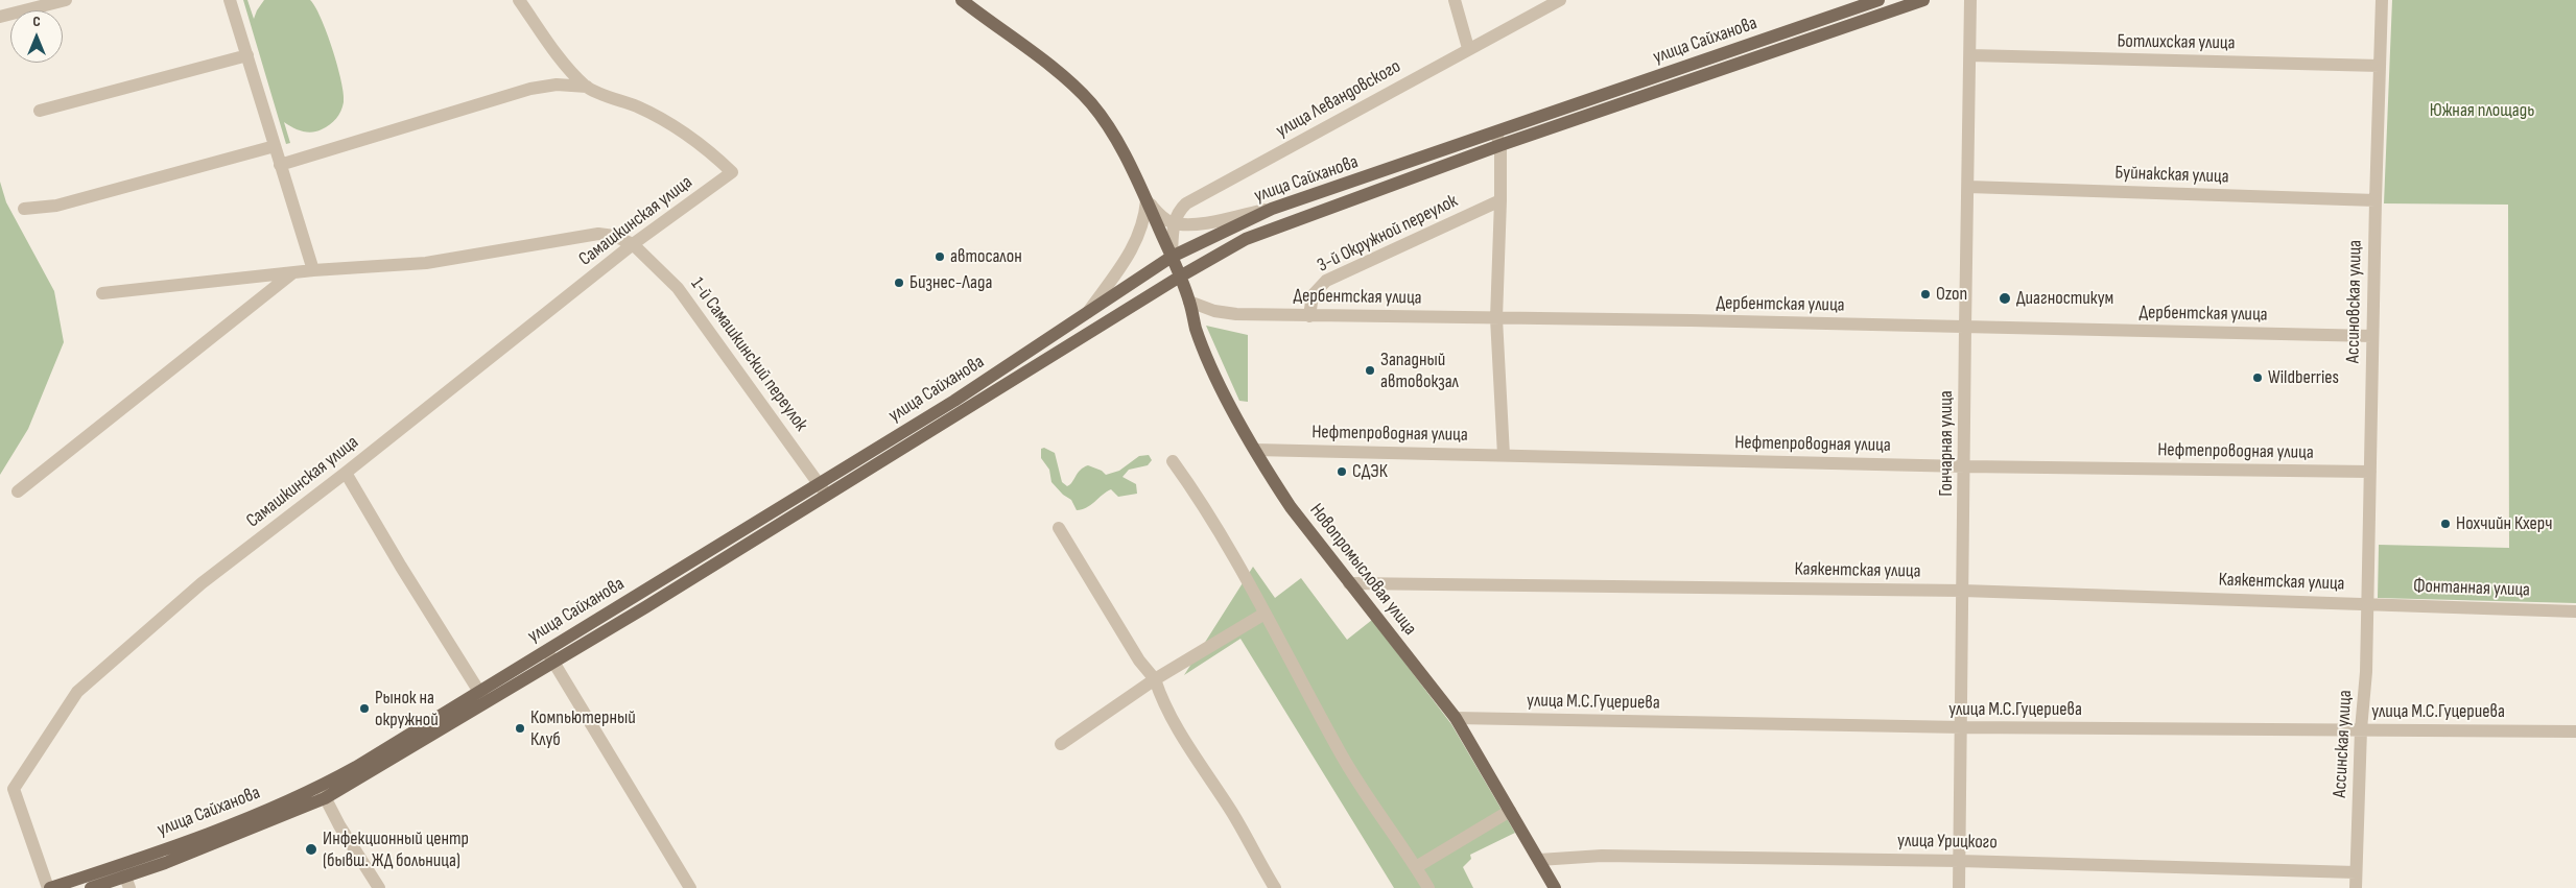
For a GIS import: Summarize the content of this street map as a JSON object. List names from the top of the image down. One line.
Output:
{"streets":{"main road":["улица Сайханова","Новопромысловая улица"],"street":["Ботлихская улица","улица Левандовского","Буйнакская улица","Самашкинская улица","3-й Окружной переулок","Дербентская улица","Ассиновская улица","1-й Самашкинский переулок","Нефтепроводная улица","Гончарная улица","Каякентская улица","Фонтанная улица","улица М.С.Гуцериева","Ассинская улица","улица Урицкого"]},"crossings":[["улица Сайханова","Самашкинская улица"],["улица Сайханова","1-й Самашкинский переулок"],["улица Сайханова","Новопромысловая улица"],["Ботлихская улица","Ассиновская улица"],["Ботлихская улица","Гончарная улица"],["Буйнакская улица","Ассиновская улица"],["Буйнакская улица","Гончарная улица"],["Самашкинская улица","1-й Самашкинский переулок"],["3-й Окружной переулок","Дербентская улица"],["Дербентская улица","Ассиновская улица"],["Дербентская улица","Гончарная улица"],["Дербентская улица","Новопромысловая улица"],["Ассиновская улица","Нефтепроводная улица"],["Ассиновская улица","Каякентская улица"],["Ассиновская улица","Фонтанная улица"],["Ассиновская улица","Ассинская улица"],["Нефтепроводная улица","Гончарная улица"],["Нефтепроводная улица","Новопромысловая улица"],["Гончарная улица","Каякентская улица"],["Гончарная улица","улица М.С.Гуцериева"],["Гончарная улица","улица Урицкого"],["Новопромысловая улица","Каякентская улица"],["Новопромысловая улица","улица М.С.Гуцериева"],["Новопромысловая улица","улица Урицкого"],["Каякентская улица","Фонтанная улица"],["Каякентская улица","Ассинская улица"],["Фонтанная улица","Ассинская улица"],["улица М.С.Гуцериева","Ассинская улица"],["Ассинская улица","улица Урицкого"]],"parks":["Южная площадь"],"places":["автосалон","Бизнес-Лада","Ozon","Диагностикум","Западный автовокзал","Wildberries","СДЭК","Нохчийн Кхерч","Рынок на окружной","Компьютерный Клуб","Инфекционный центр (бывш. ЖД больница)"],"north":"top"}
